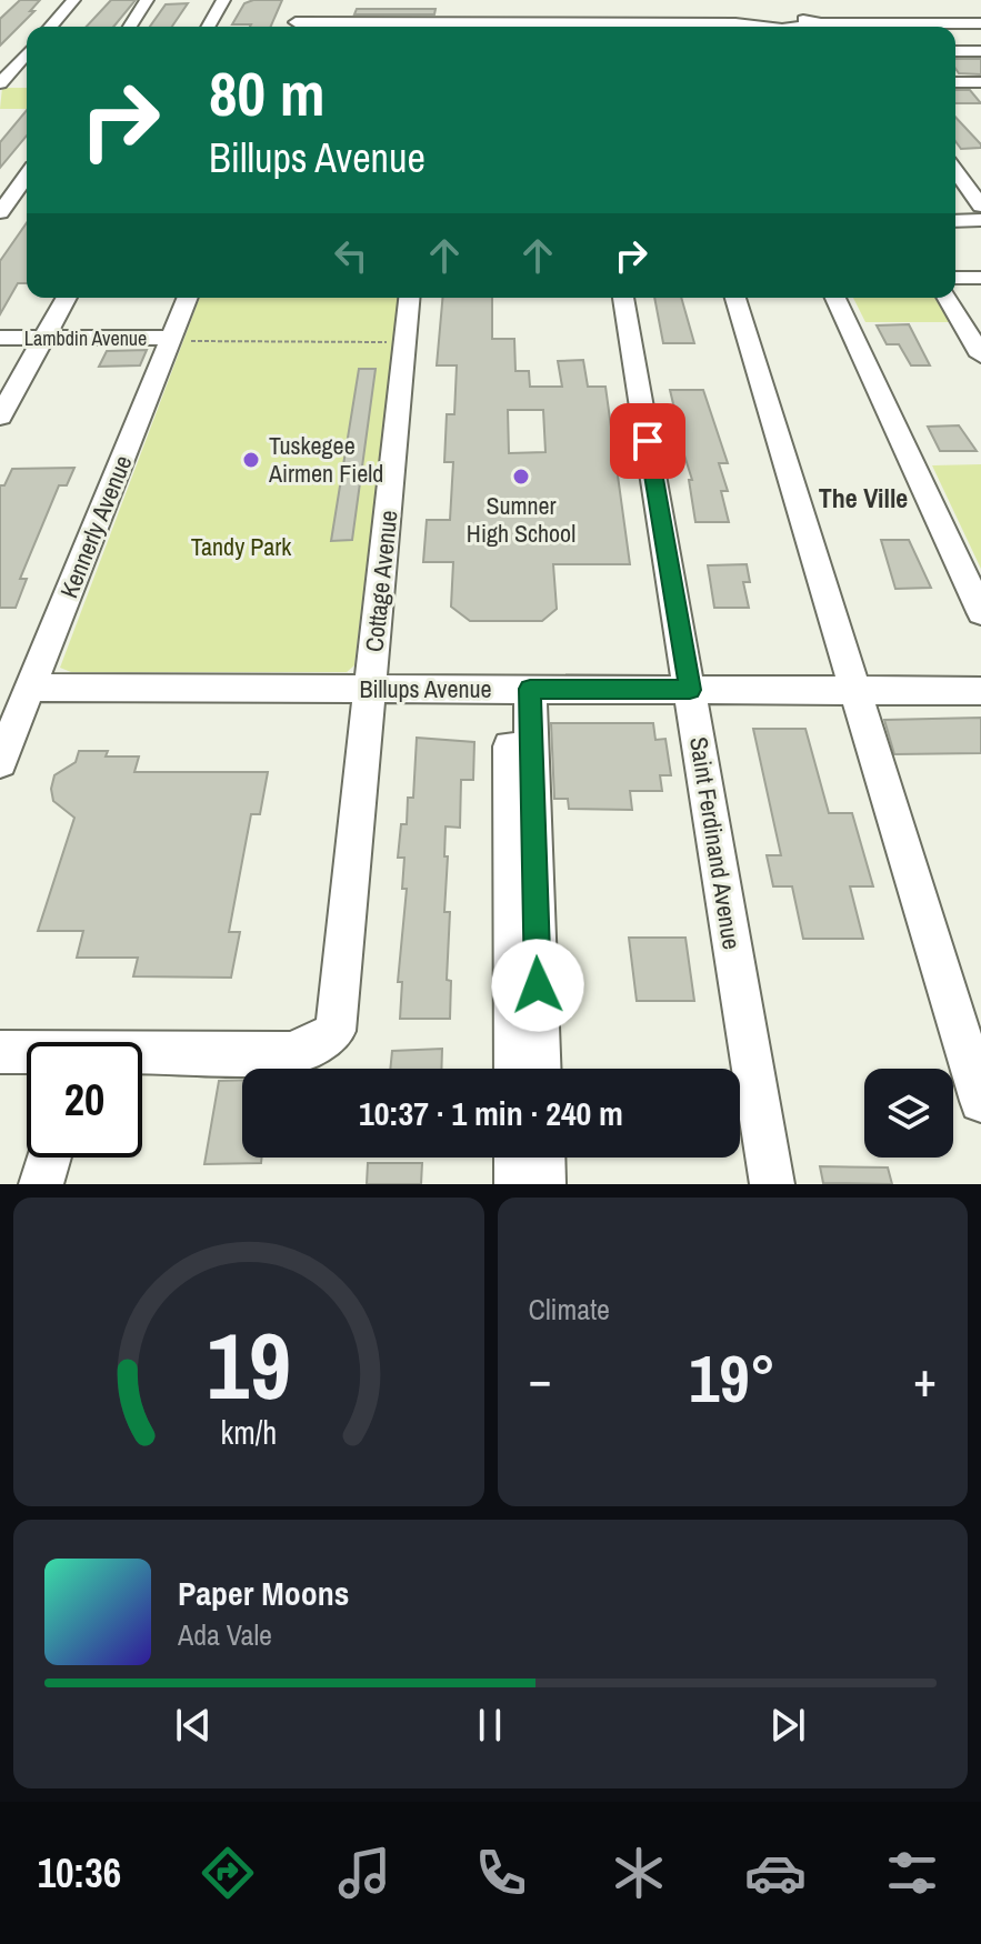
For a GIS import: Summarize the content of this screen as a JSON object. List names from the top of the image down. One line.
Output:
{"streets":{"street":["Lambdin Avenue","Kennerly Avenue","Cottage Avenue","Billups Avenue","Saint Ferdinand Avenue"]},"crossings":[["Lambdin Avenue","Kennerly Avenue"],["Kennerly Avenue","Billups Avenue"],["Cottage Avenue","Billups Avenue"],["Billups Avenue","Saint Ferdinand Avenue"]],"districts":["The Ville"],"parks":["Tandy Park"],"places":["Tuskegee Airmen Field","Sumner High School"],"page":{"turn":["80 m","Billups Avenue"],"limit":"20","trip":"10:37 · 1 min · 240 m","tile":"Climate","heat":["−","19°","+"],"song":["Paper Moons","Ada Vale"],"tabs":"10:36","gauge":["19","km/h"]}}
